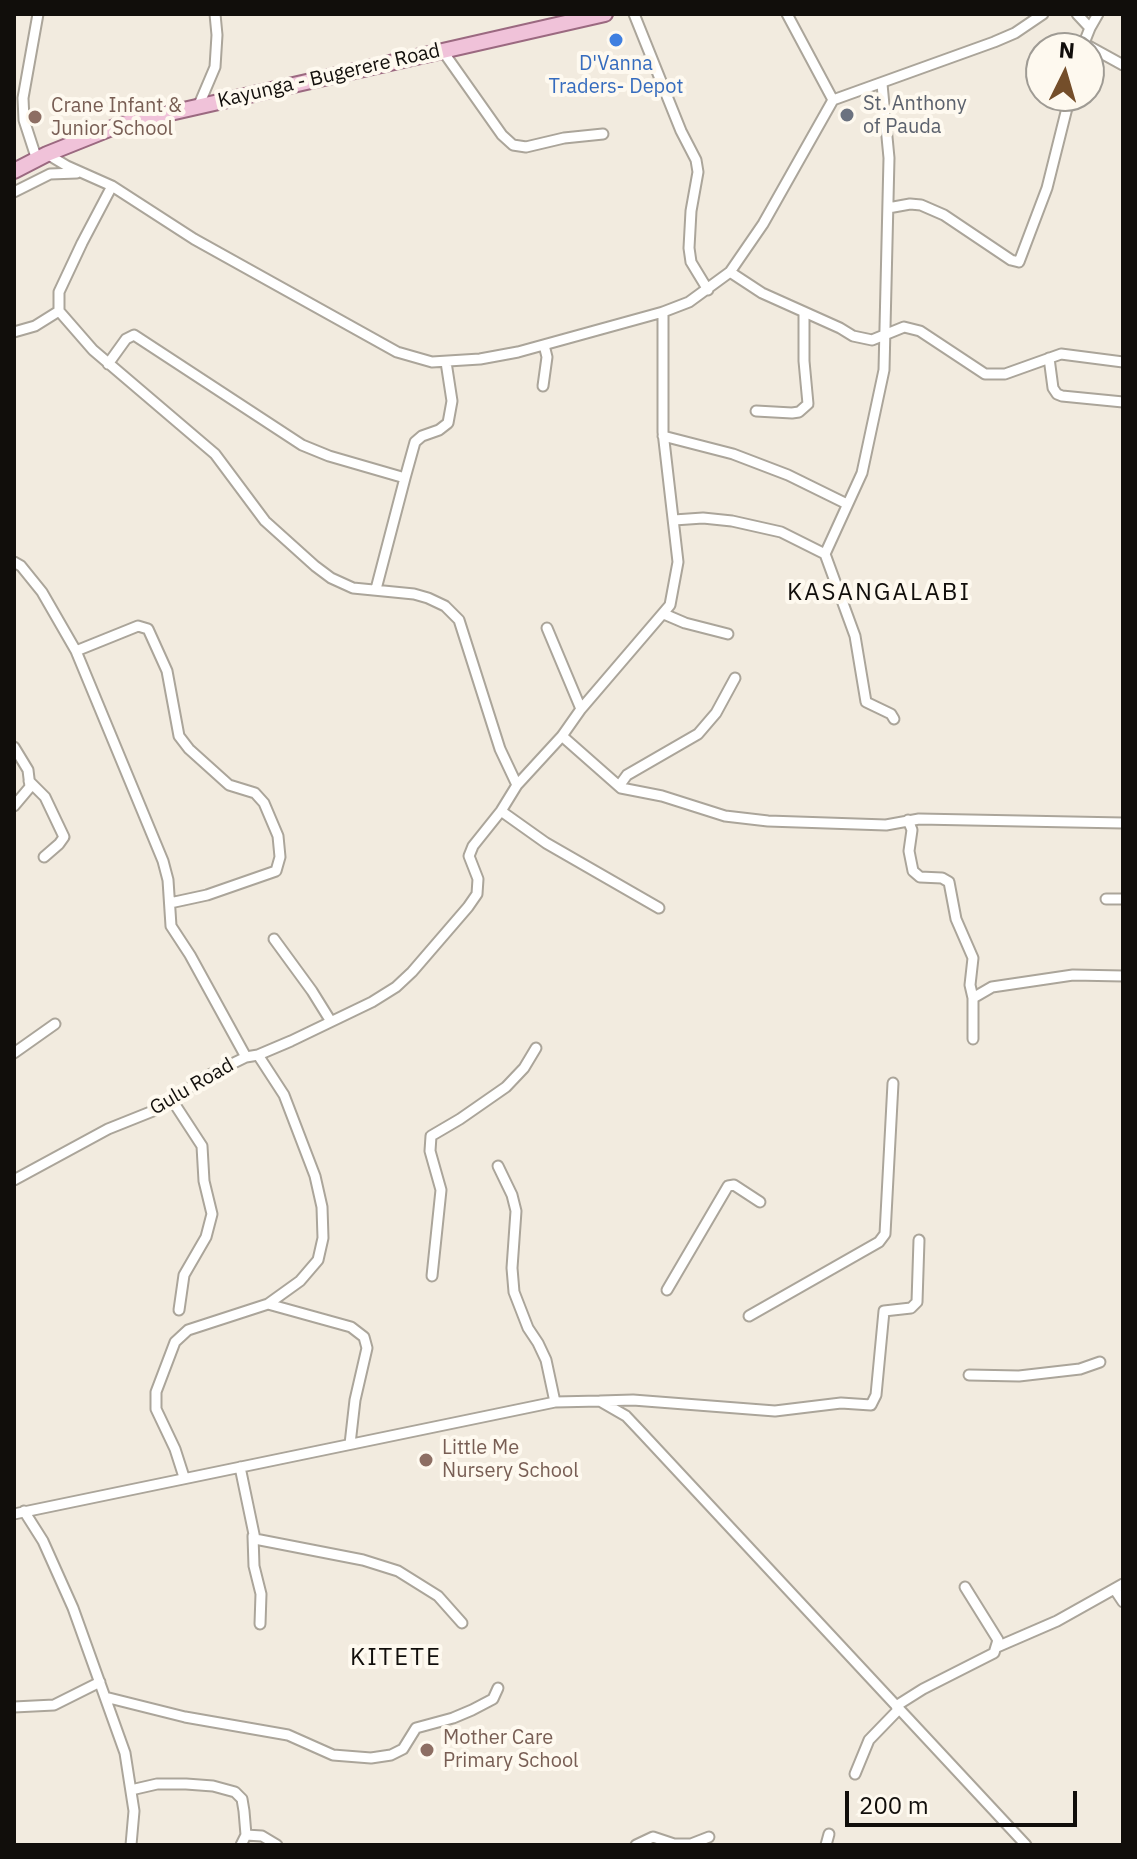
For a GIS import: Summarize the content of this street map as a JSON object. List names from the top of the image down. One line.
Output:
{"streets":{"main road":["Kayunga - Bugerere Road"],"street":["Gulu Road"]},"districts":["KASANGALABI","KITETE"],"places":["D'Vanna Traders- Depot","St. Anthony of Pauda","Crane Infant & Junior School","Little Me Nursery School","Mother Care Primary School"],"scale_bar":"200 m","north":"top"}
